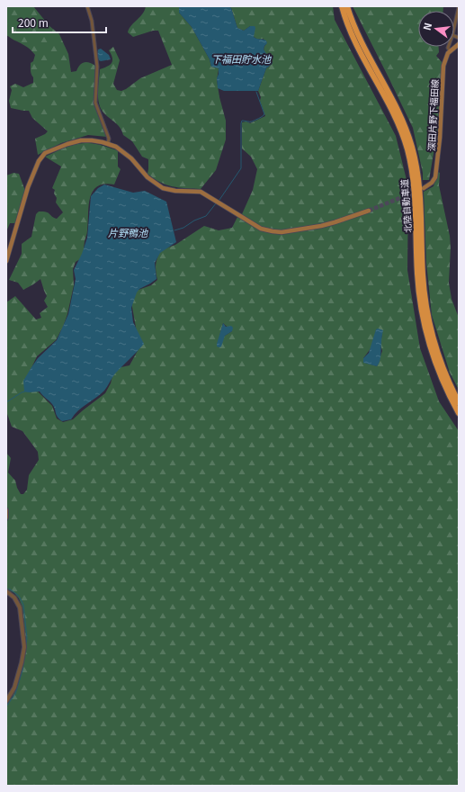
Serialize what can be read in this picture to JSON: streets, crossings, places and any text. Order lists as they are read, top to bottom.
{
  "streets": {
    "highway": ["北陸自動車道"],
    "main road": ["深田片野下福田線"]
  },
  "water": ["下福田貯水池", "片野鴨池"],
  "scale_bar": "200 m",
  "north": "left"
}
